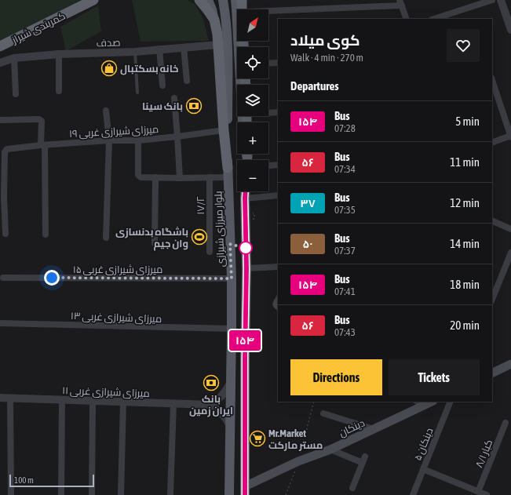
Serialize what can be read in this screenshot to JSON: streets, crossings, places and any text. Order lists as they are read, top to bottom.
{
  "streets": {
    "highway": ["کمربندی شیراز"],
    "main road": ["بلوار میرزای شیرازی", "دینکان"],
    "street": [
      "صدف",
      "۱۹ میرزای شیرازی غربی",
      "۱۷/۲",
      "۱۵ میرزای شیرازی غربی",
      "۱۳ میرزای شیرازی غربی",
      "میرزای شیرازی غربی ۱۱",
      "۵ دینکان",
      "۸/۱ کبار"
    ]
  },
  "crossings": [
    ["بلوار میرزای شیرازی", "۱۵ میرزای شیرازی غربی"],
    ["بلوار میرزای شیرازی", "۱۳ میرزای شیرازی غربی"]
  ],
  "places": {
    "shop": ["خانه بسکتبال"],
    "bank": ["بانک سینا", "بانک ایران زمین"],
    "sports": ["باشگاه بدنسازی وان جیم"],
    "supermarket": ["Mr.Market مستر مارکت"]
  },
  "lines": ["bus line ۱۵۴"],
  "scale_bar": "100 m",
  "north": "top right",
  "page": {
    "on_map": "۱۵۴",
    "map_buttons": ["+", "−"],
    "heading": [
      ["کوی میلاد", "Walk · 4 min · 270 m"],
      "Departures"
    ],
    "list": [
      {
        "mark": "۱۵۴",
        "name": "Bus",
        "note": "07:28",
        "value": "5 min"
      },
      {
        "mark": "۵۶",
        "name": "Bus",
        "note": "07:34",
        "value": "11 min"
      },
      {
        "mark": "۳۷",
        "name": "Bus",
        "note": "07:35",
        "value": "12 min"
      },
      {
        "mark": "۵۰",
        "name": "Bus",
        "note": "07:37",
        "value": "14 min"
      },
      {
        "mark": "۱۵۴",
        "name": "Bus",
        "note": "07:41",
        "value": "18 min"
      },
      {
        "mark": "۵۶",
        "name": "Bus",
        "note": "07:43",
        "value": "20 min"
      }
    ],
    "buttons": ["Directions", "Tickets"],
    "scale": "100 m"
  }
}
